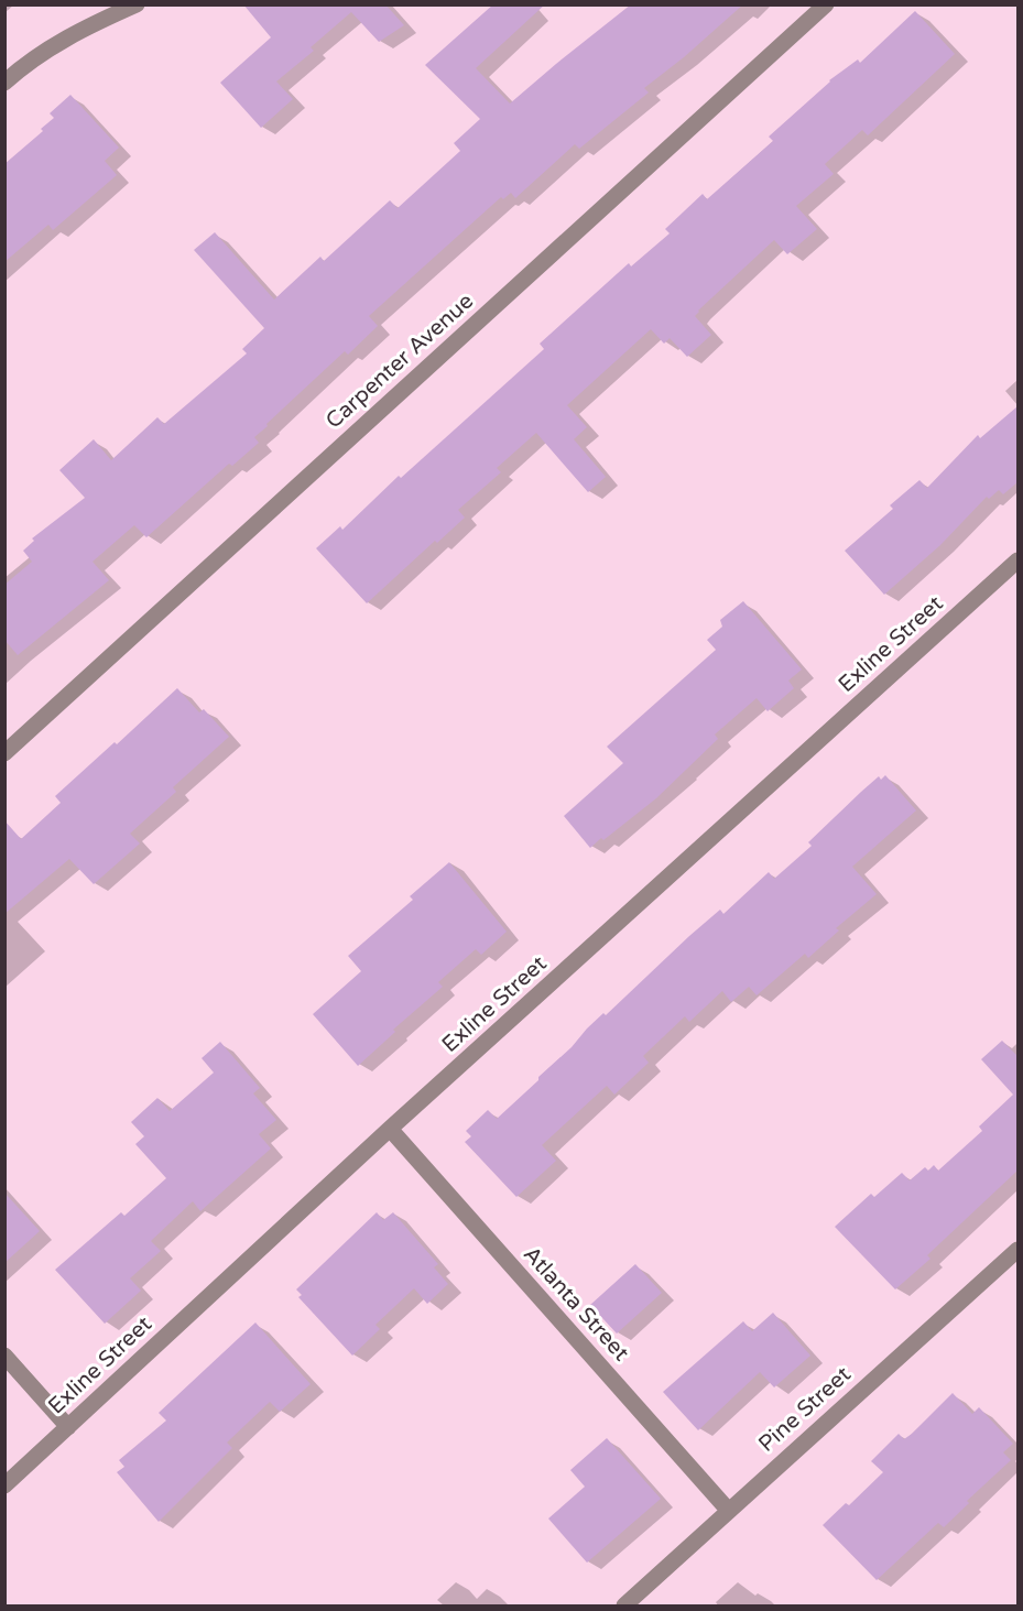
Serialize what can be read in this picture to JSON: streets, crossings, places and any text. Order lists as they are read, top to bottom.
{
  "streets": {
    "street": [
      "Carpenter Avenue",
      "Exline Street",
      "Atlanta Street",
      "Pine Street"
    ]
  },
  "crossings": [
    ["Exline Street", "Atlanta Street"],
    ["Atlanta Street", "Pine Street"]
  ]
}
